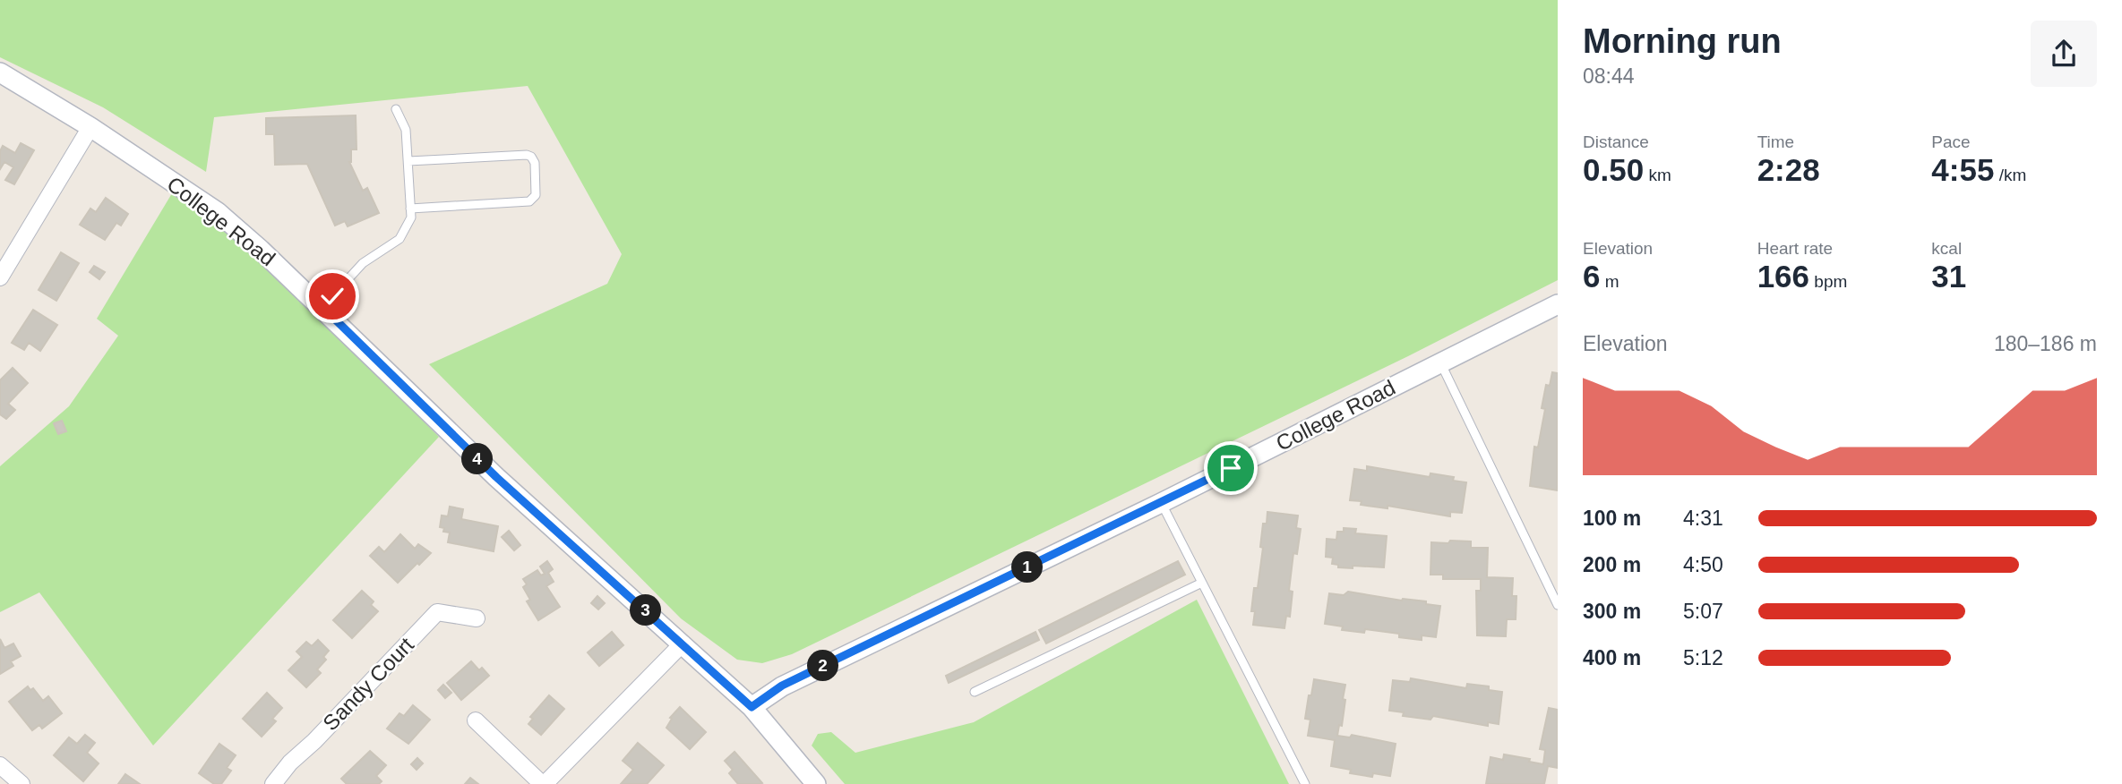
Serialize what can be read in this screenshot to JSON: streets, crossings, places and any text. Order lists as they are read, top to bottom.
{
  "streets": {
    "street": ["College Road", "Sandy Court"]
  },
  "page": {
    "heading": ["Morning run", "08:44"],
    "stats": [
      ["Distance", "0.50 km"],
      ["Time", "2:28"],
      ["Pace", "4:55 /km"],
      ["Elevation", "6 m"],
      ["Heart rate", "166 bpm"],
      ["kcal", "31"]
    ],
    "chart": ["Elevation", "180–186 m"],
    "pins": [
      "4",
      "1",
      "3",
      "2"
    ],
    "list": [
      {
        "name": "100 m",
        "note": "4:31"
      },
      {
        "name": "200 m",
        "note": "4:50"
      },
      {
        "name": "300 m",
        "note": "5:07"
      },
      {
        "name": "400 m",
        "note": "5:12"
      }
    ]
  }
}
